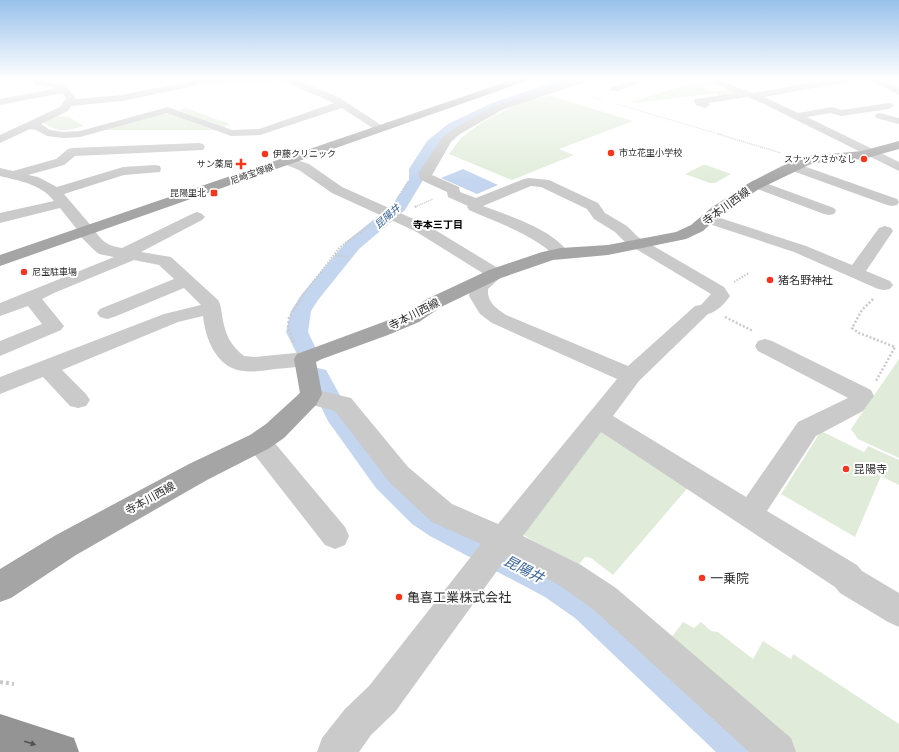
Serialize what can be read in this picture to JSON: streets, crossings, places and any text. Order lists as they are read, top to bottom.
{
  "streets": {
    "main road": ["尼崎宝塚線", "寺本川西線"]
  },
  "districts": ["寺本三丁目"],
  "water": ["昆陽井"],
  "places": {
    "other": [
      "市立花里小学校",
      "伊藤クリニック",
      "スナックさかなし",
      "尼宝駐車場",
      "猪名野神社",
      "昆陽寺",
      "一乗院",
      "亀喜工業株式会社"
    ],
    "health": ["サン薬局"],
    "transit": ["昆陽里北"]
  }
}
